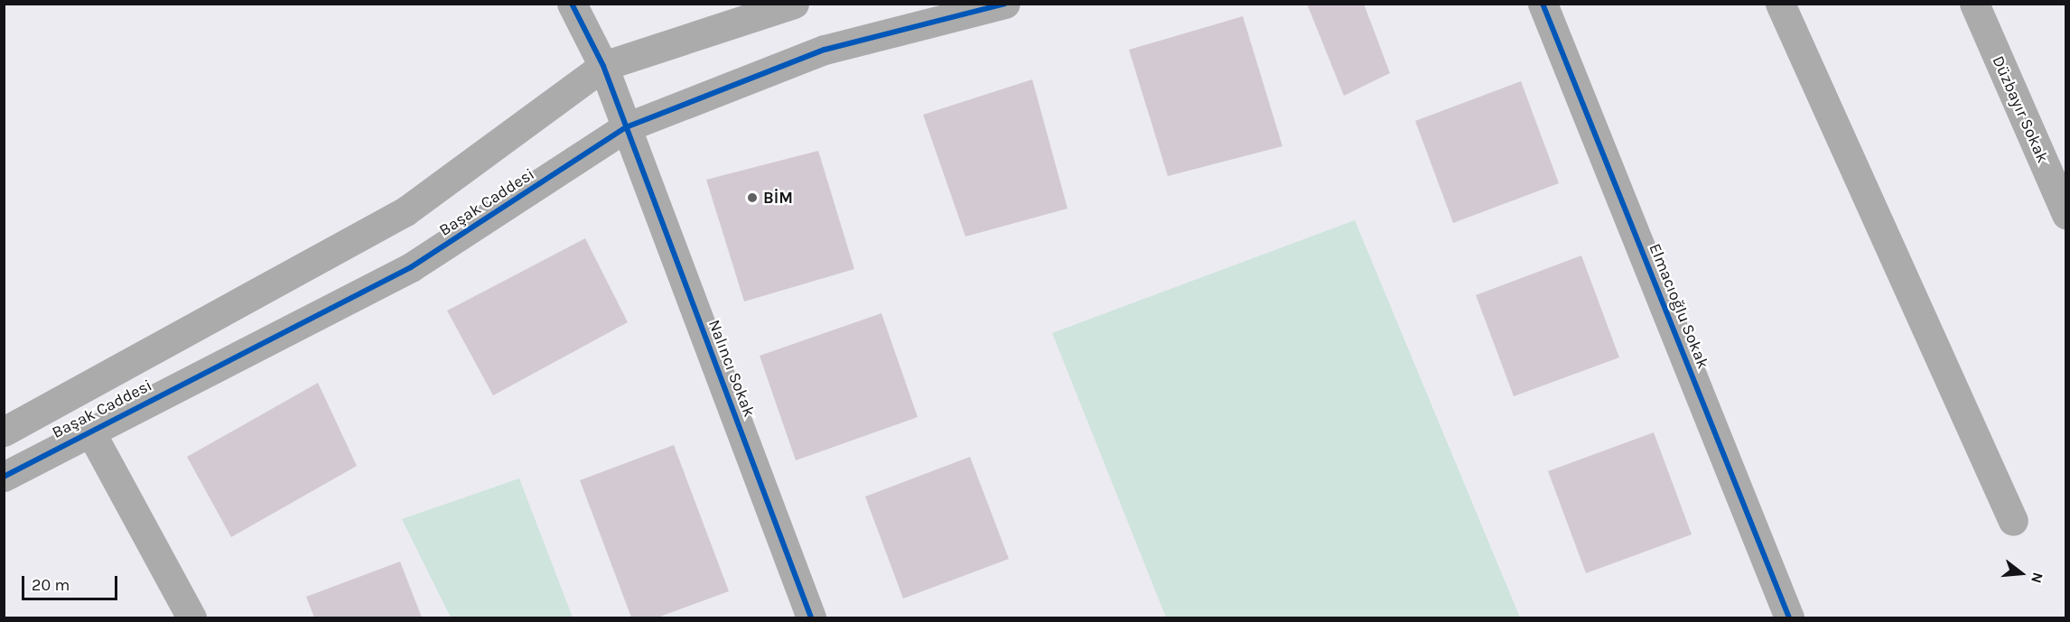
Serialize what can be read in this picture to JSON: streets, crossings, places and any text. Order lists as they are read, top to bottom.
{
  "streets": {
    "street": [
      "Düzbayır Sokak",
      "Başak Caddesi",
      "Elmacıoğlu Sokak",
      "Nalıncı Sokak"
    ]
  },
  "crossings": [
    ["Başak Caddesi", "Nalıncı Sokak"]
  ],
  "places": ["BİM"],
  "scale_bar": "20 m",
  "north": "right"
}
